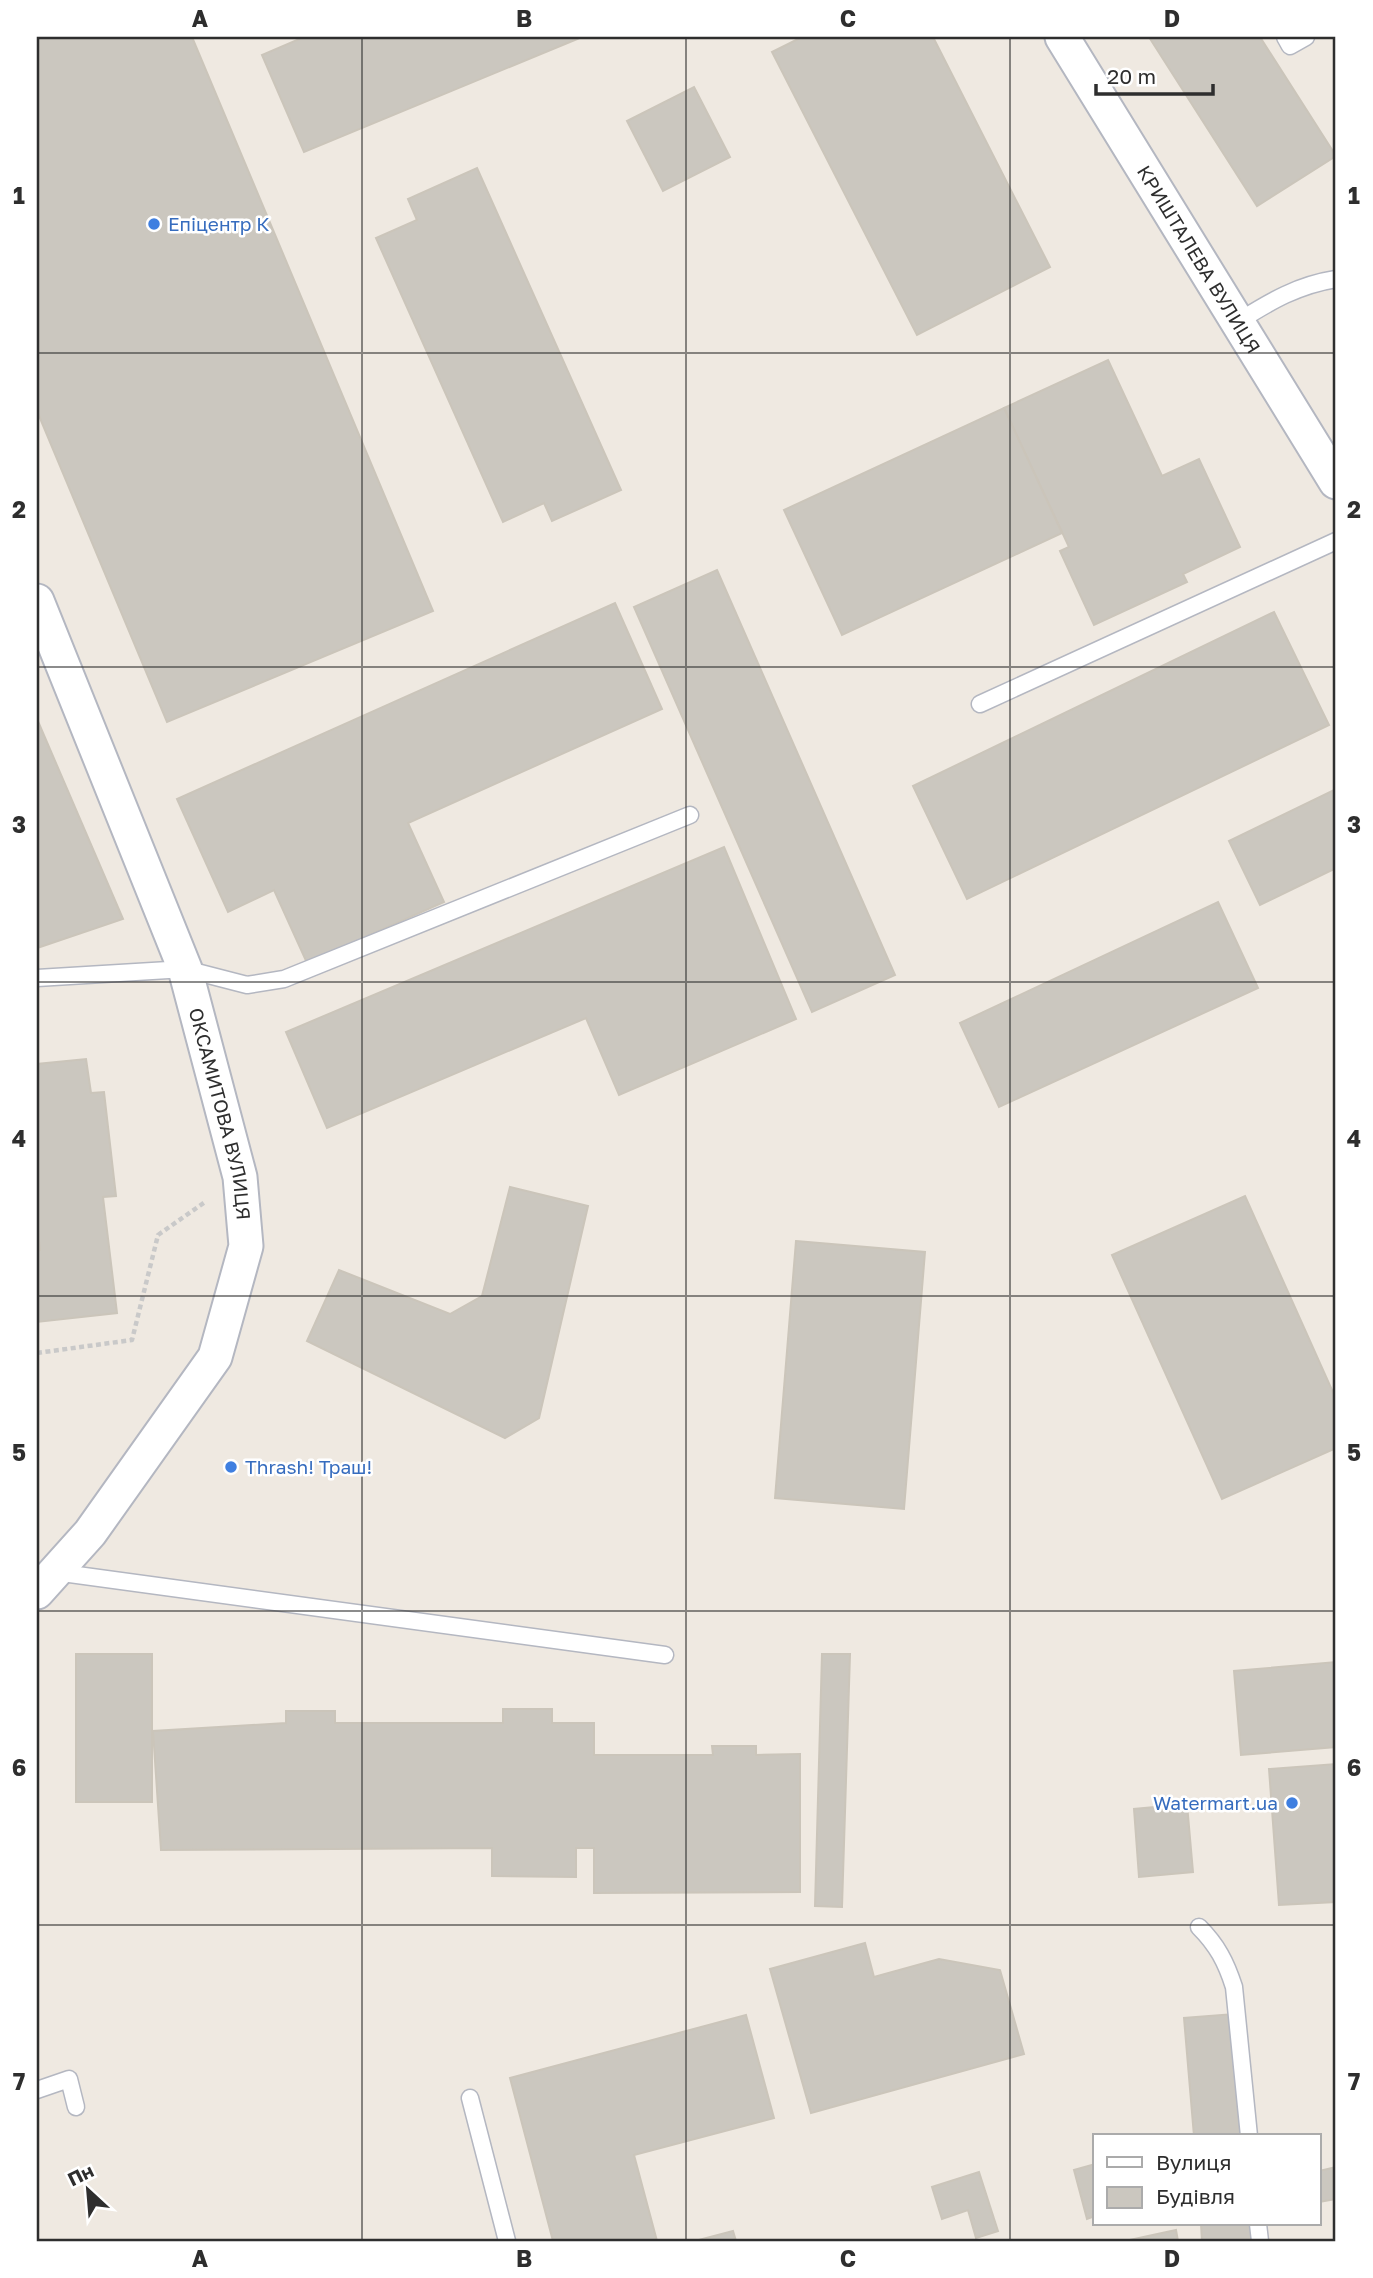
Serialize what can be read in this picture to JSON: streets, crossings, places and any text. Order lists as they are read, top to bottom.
{
  "streets": {
    "street": ["КРИШТАЛЕВА ВУЛИЦЯ", "ОКСАМИТОВА ВУЛИЦЯ"]
  },
  "places": ["Епіцентр К", "Thrash! Траш!", "Watermart.ua"],
  "legend": ["Вулиця", "Будівля"],
  "scale_bar": "20 m",
  "north": "top left",
  "grid": {
    "columns": [
      "A",
      "B",
      "C",
      "D"
    ],
    "rows": [
      "1",
      "2",
      "3",
      "4",
      "5",
      "6",
      "7"
    ]
  }
}
